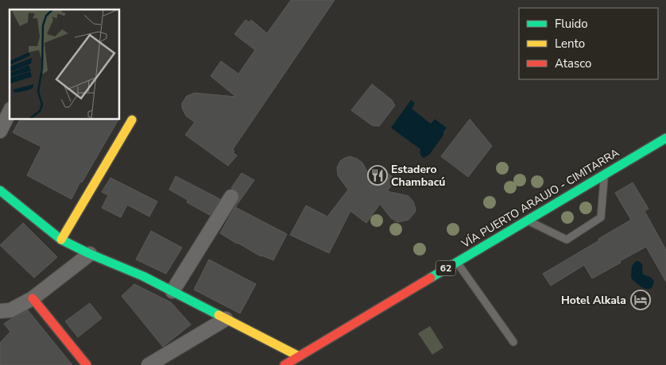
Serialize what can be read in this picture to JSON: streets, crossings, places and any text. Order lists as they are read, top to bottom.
{
  "streets": {
    "street": ["VÍA PUERTO ARAUJO - CIMITARRA", "62"]
  },
  "places": {
    "restaurant": ["Estadero Chambacú"],
    "hotel": ["Hotel Alkala"]
  },
  "legend": ["Fluido", "Lento", "Atasco"]
}
